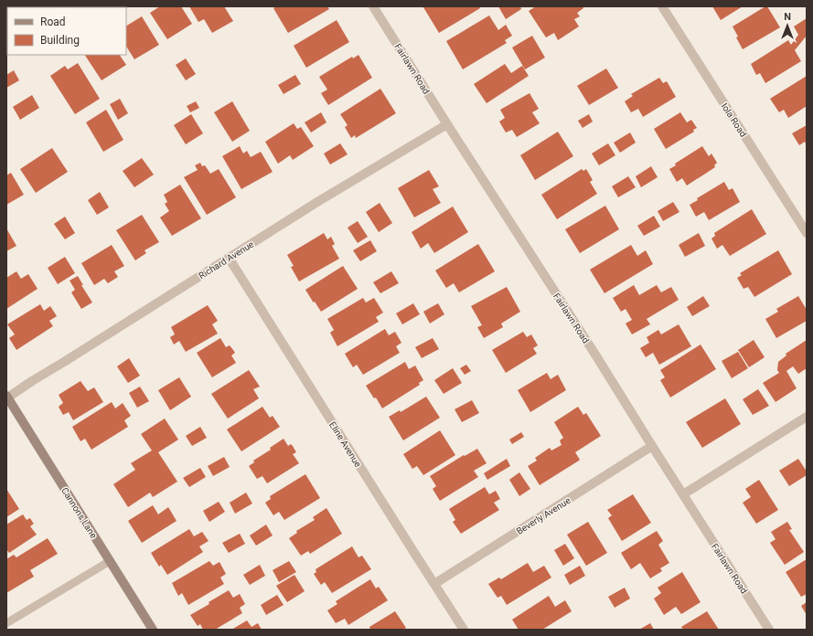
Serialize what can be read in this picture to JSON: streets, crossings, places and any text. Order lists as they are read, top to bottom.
{
  "streets": {
    "main road": ["Cannons Lane"],
    "street": [
      "Fairlawn Road",
      "Iola Road",
      "Richard Avenue",
      "Eline Avenue",
      "Beverly Avenue"
    ]
  },
  "crossings": [
    ["Fairlawn Road", "Richard Avenue"],
    ["Fairlawn Road", "Beverly Avenue"],
    ["Richard Avenue", "Eline Avenue"],
    ["Richard Avenue", "Cannons Lane"],
    ["Eline Avenue", "Beverly Avenue"]
  ],
  "legend": ["Road", "Building"],
  "north": "top"
}
